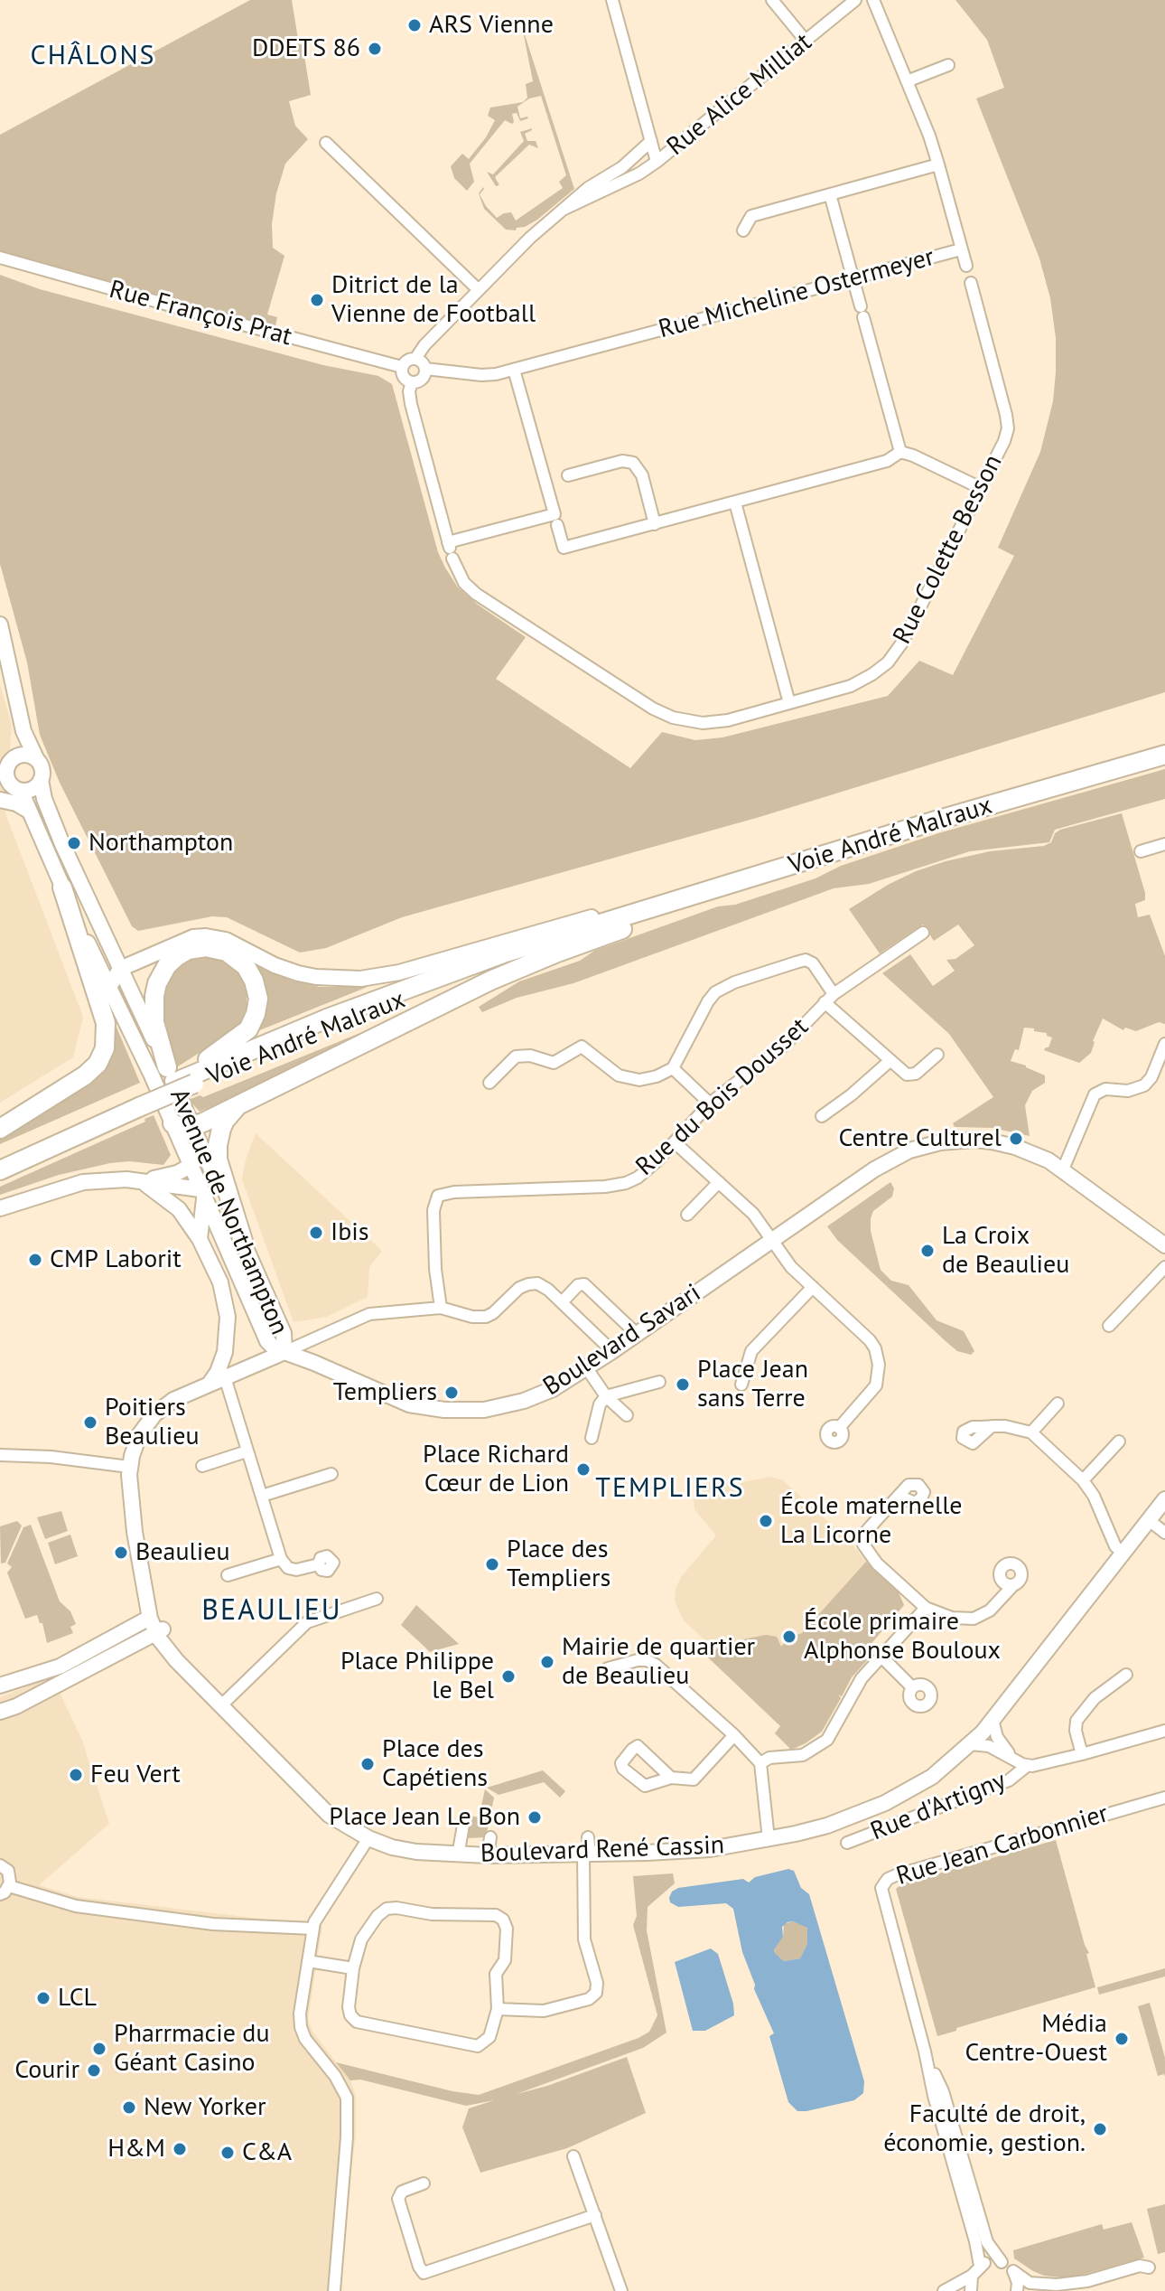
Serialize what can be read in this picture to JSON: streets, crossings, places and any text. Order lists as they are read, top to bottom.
{
  "streets": {
    "main road": ["Voie André Malraux"],
    "street": [
      "Rue Alice Milliat",
      "Rue Micheline Ostermeyer",
      "Rue François Prat",
      "Rue Colette Besson",
      "Rue du Bois Dousset",
      "Avenue de Northampton",
      "Boulevard Savari",
      "Rue d'Artigny",
      "Rue Jean Carbonnier",
      "Boulevard René Cassin"
    ]
  },
  "crossings": [
    ["Rue Micheline Ostermeyer", "Rue François Prat"],
    ["Rue Micheline Ostermeyer", "Rue Colette Besson"],
    ["Rue François Prat", "Rue Colette Besson"],
    ["Voie André Malraux", "Avenue de Northampton"],
    ["Avenue de Northampton", "Boulevard Savari"],
    ["Rue d'Artigny", "Boulevard René Cassin"]
  ],
  "districts": ["CHÂLONS", "TEMPLIERS", "BEAULIEU"],
  "places": [
    "ARS Vienne",
    "DDETS 86",
    "Ditrict de la Vienne de Football",
    "Northampton",
    "Centre Culturel",
    "Ibis",
    "La Croix de Beaulieu",
    "CMP Laborit",
    "Place Jean sans Terre",
    "Templiers",
    "Poitiers Beaulieu",
    "Place Richard Cœur de Lion",
    "École maternelle La Licorne",
    "Beaulieu",
    "Place des Templiers",
    "École primaire Alphonse Bouloux",
    "Mairie de quartier de Beaulieu",
    "Place Philippe le Bel",
    "Place des Capétiens",
    "Feu Vert",
    "Place Jean Le Bon",
    "LCL",
    "Média Centre-Ouest",
    "Pharrmacie du Géant Casino",
    "Courir",
    "New Yorker",
    "Faculté de droit, économie, gestion.",
    "H&M",
    "C&A"
  ]
}
